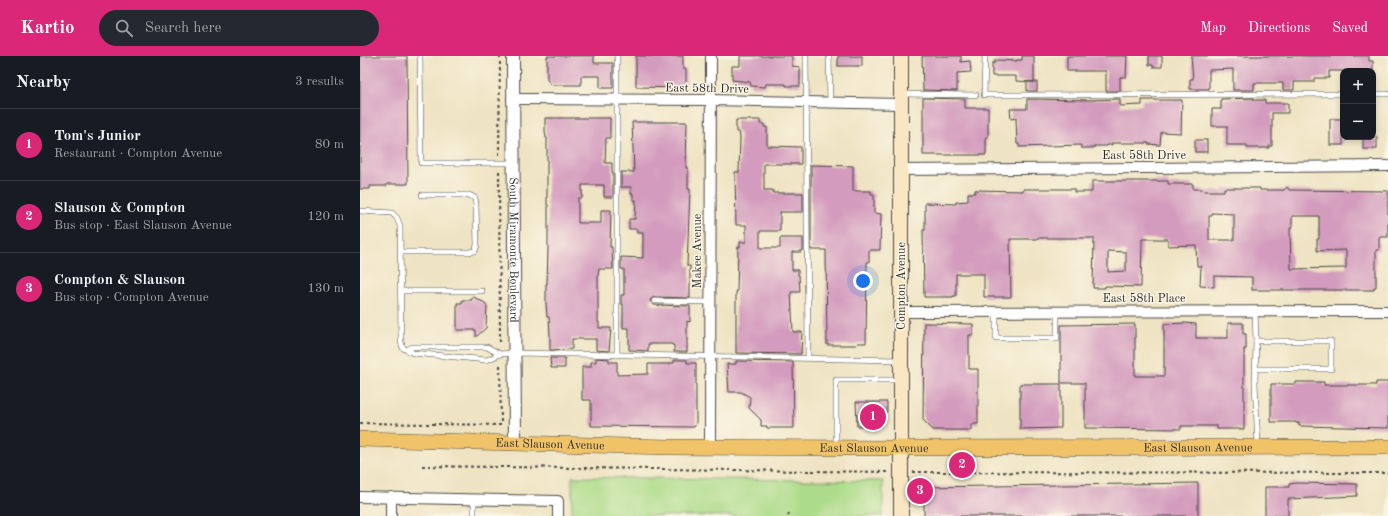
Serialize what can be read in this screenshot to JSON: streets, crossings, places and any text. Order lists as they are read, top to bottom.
{
  "streets": {
    "main road": ["Compton Avenue", "East Slauson Avenue"],
    "street": [
      "East 58th Drive",
      "South Miramonte Boulevard",
      "Makee Avenue",
      "East 58th Place"
    ]
  },
  "crossings": [
    ["East 58th Drive", "South Miramonte Boulevard"],
    ["East 58th Drive", "Makee Avenue"],
    ["East 58th Drive", "Compton Avenue"],
    ["South Miramonte Boulevard", "East Slauson Avenue"],
    ["Makee Avenue", "East Slauson Avenue"],
    ["Compton Avenue", "East 58th Place"],
    ["Compton Avenue", "East Slauson Avenue"]
  ],
  "page": {
    "header": "Kartio",
    "search": "Search here",
    "nav": ["Map", "Directions", "Saved"],
    "heading": ["Nearby", "3 results"],
    "map_buttons": ["+", "−"],
    "list": [
      {
        "mark": "1",
        "name": "Tom's Junior",
        "note": "Restaurant · Compton Avenue",
        "value": "80 m"
      },
      {
        "mark": "2",
        "name": "Slauson & Compton",
        "note": "Bus stop · East Slauson Avenue",
        "value": "120 m"
      },
      {
        "mark": "3",
        "name": "Compton & Slauson",
        "note": "Bus stop · Compton Avenue",
        "value": "130 m"
      }
    ],
    "pins": ["1", "2", "3"]
  }
}
